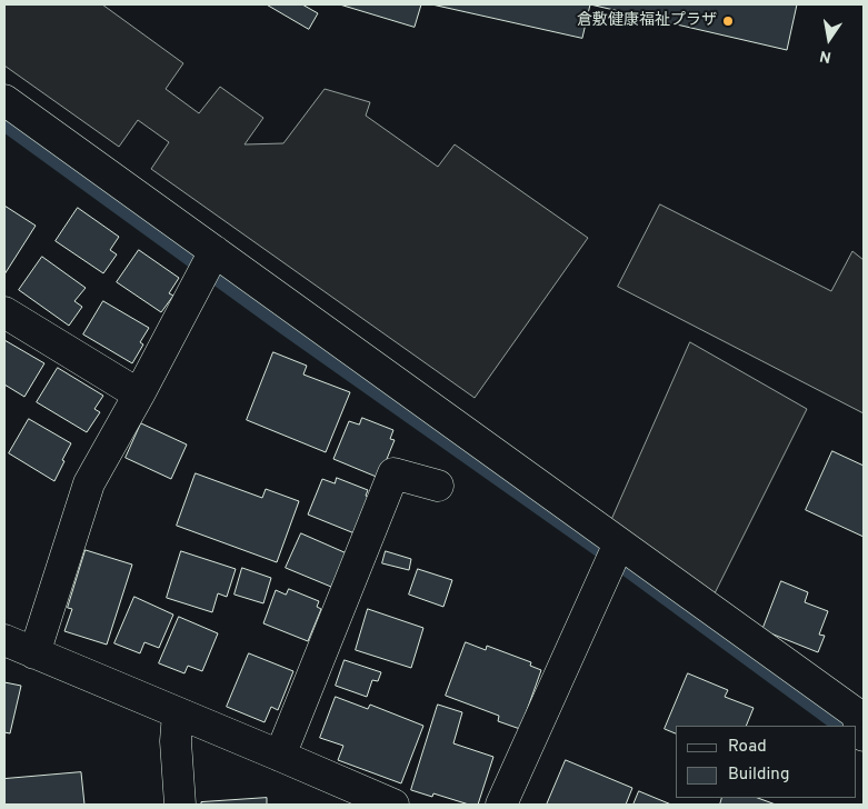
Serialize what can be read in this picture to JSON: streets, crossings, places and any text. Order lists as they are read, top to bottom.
{
  "places": ["倉敷健康福祉プラザ"],
  "legend": ["Road", "Building"],
  "north": "bottom"
}
